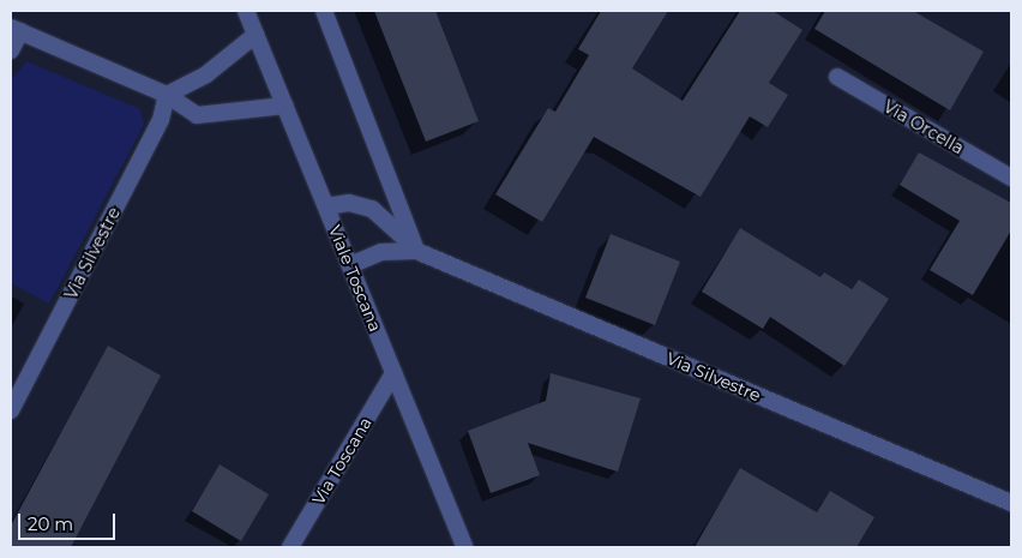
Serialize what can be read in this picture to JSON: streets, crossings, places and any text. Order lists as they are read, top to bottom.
{
  "streets": {
    "street": [
      "Via Orcella",
      "Via Silvestre",
      "Viale Toscana",
      "Via Toscana"
    ]
  },
  "crossings": [
    ["Via Silvestre", "Viale Toscana"],
    ["Viale Toscana", "Via Toscana"]
  ],
  "scale_bar": "20 m"
}
